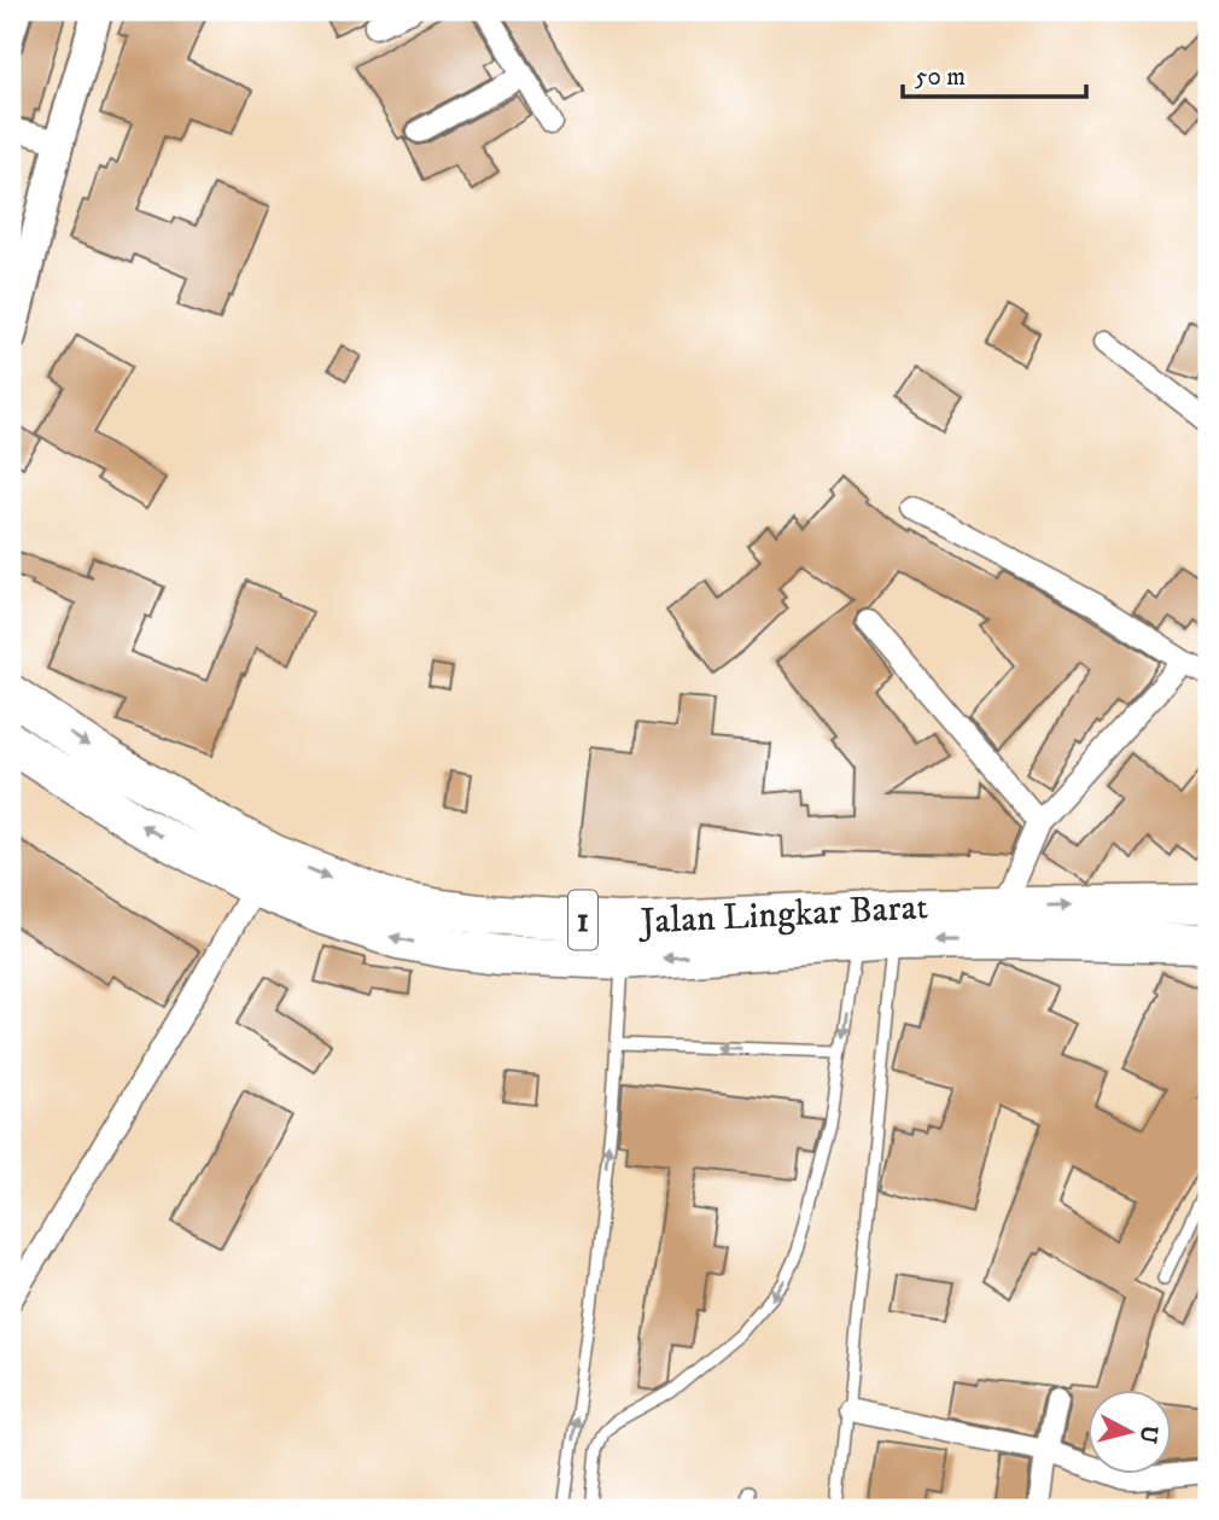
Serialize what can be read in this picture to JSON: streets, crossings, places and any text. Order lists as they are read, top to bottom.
{
  "streets": {
    "highway": ["Jalan Lingkar Barat", "1"]
  },
  "scale_bar": "50 m",
  "north": "right"
}
